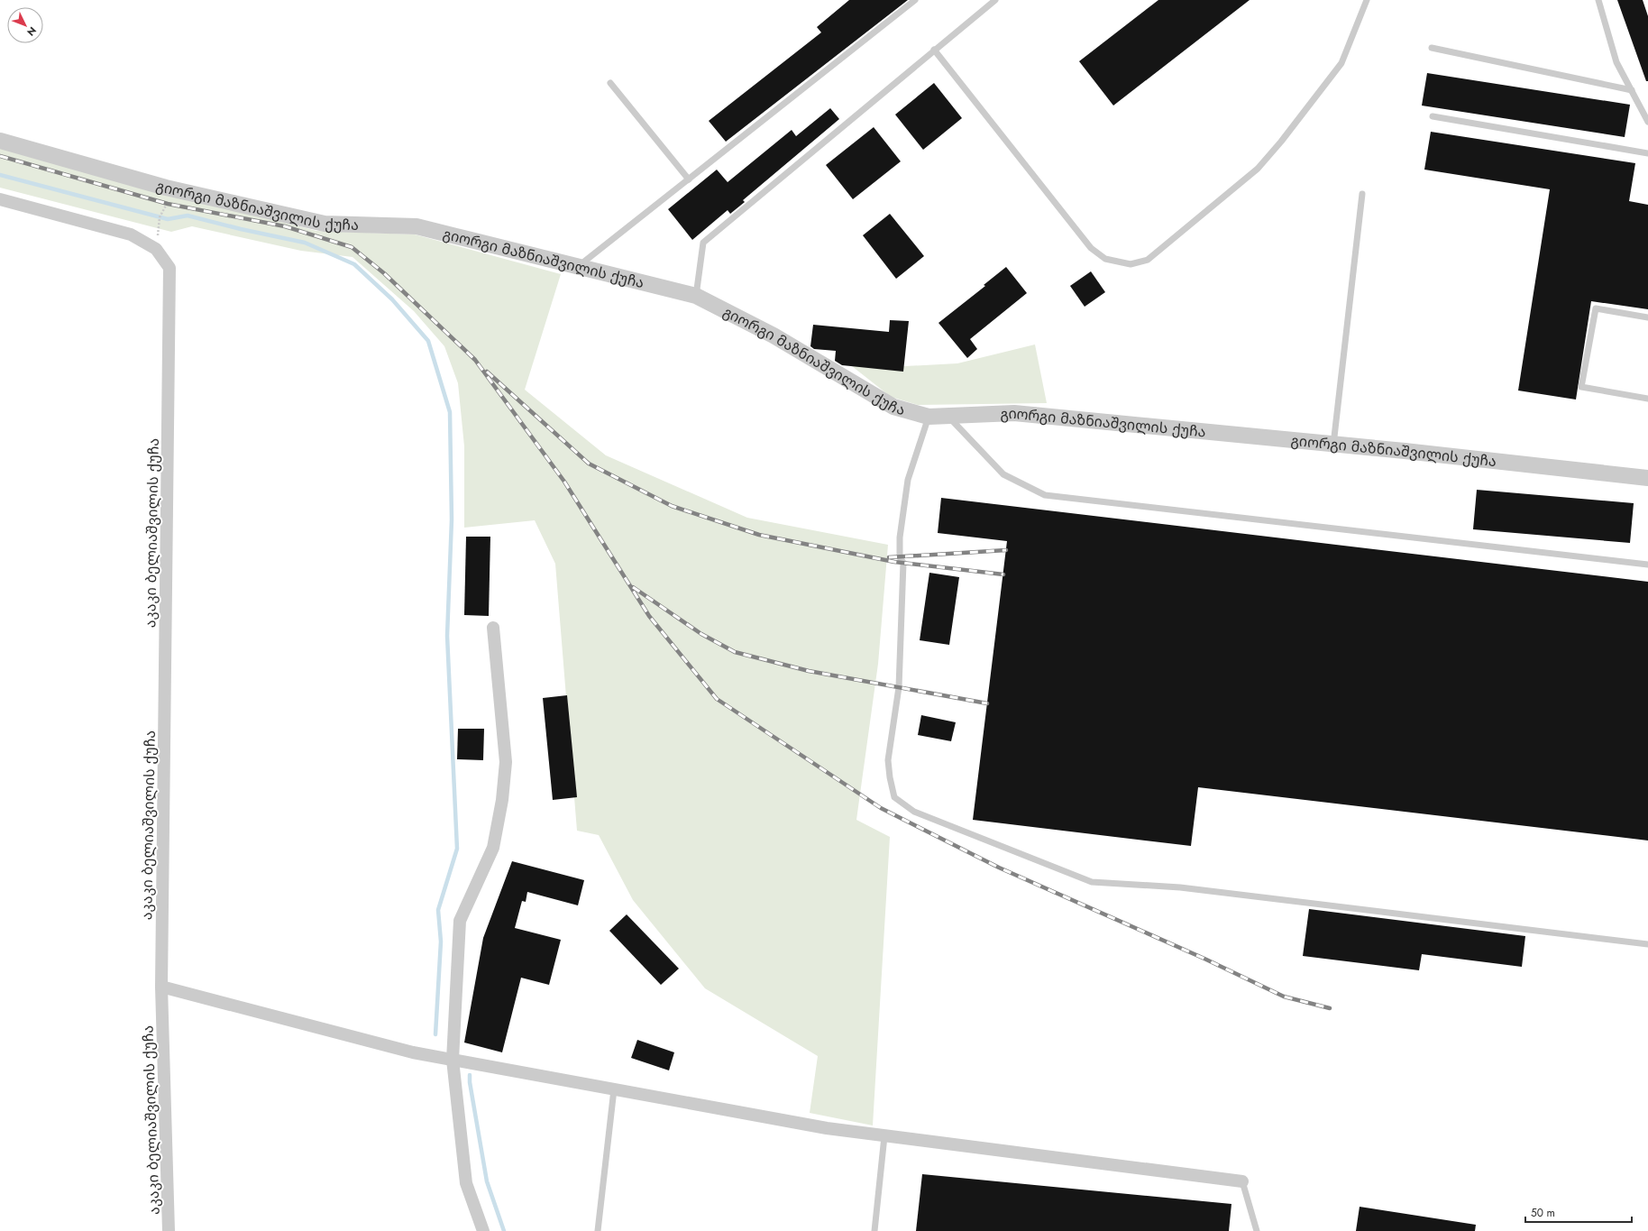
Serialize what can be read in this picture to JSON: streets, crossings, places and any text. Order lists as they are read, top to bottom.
{
  "streets": {
    "street": ["გიორგი მაზნიაშვილის ქუჩა", "აკაკი ბელიაშვილის ქუჩა"]
  },
  "scale_bar": "50 m",
  "north": "bottom right"
}
